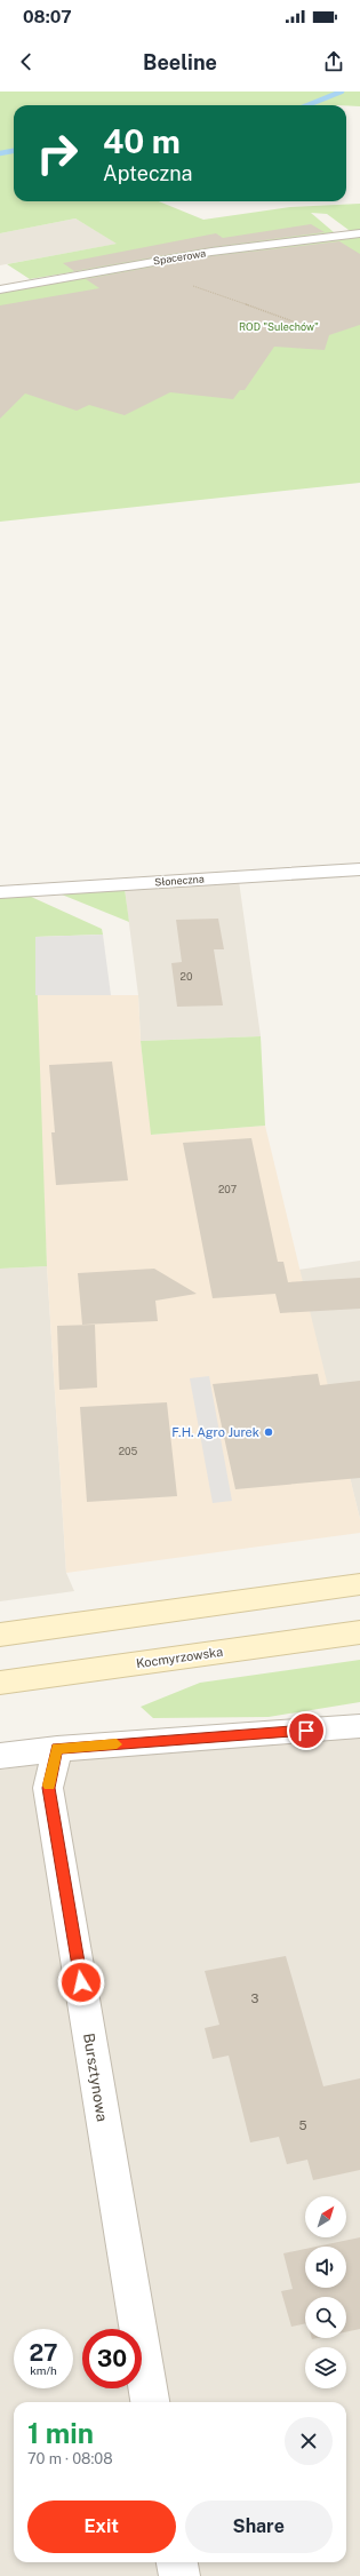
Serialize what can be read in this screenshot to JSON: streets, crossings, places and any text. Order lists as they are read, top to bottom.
{
  "streets": {
    "main road": ["Kocmyrzowska"],
    "street": ["Spacerowa", "Słoneczna", "Bursztynowa"]
  },
  "parks": ["ROD \"Sulechów\""],
  "places": ["F.H. Agro Jurek"],
  "house_numbers": [
    "20",
    "207",
    "205",
    "3",
    "5"
  ],
  "north": "top right",
  "page": {
    "status": "08:07",
    "header": "Beeline",
    "turn": ["40 m", "Apteczna"],
    "speed": "27 km/h",
    "limit": "30",
    "heading": ["1 min", "70 m · 08:08"],
    "buttons": ["Exit", "Share"]
  }
}
